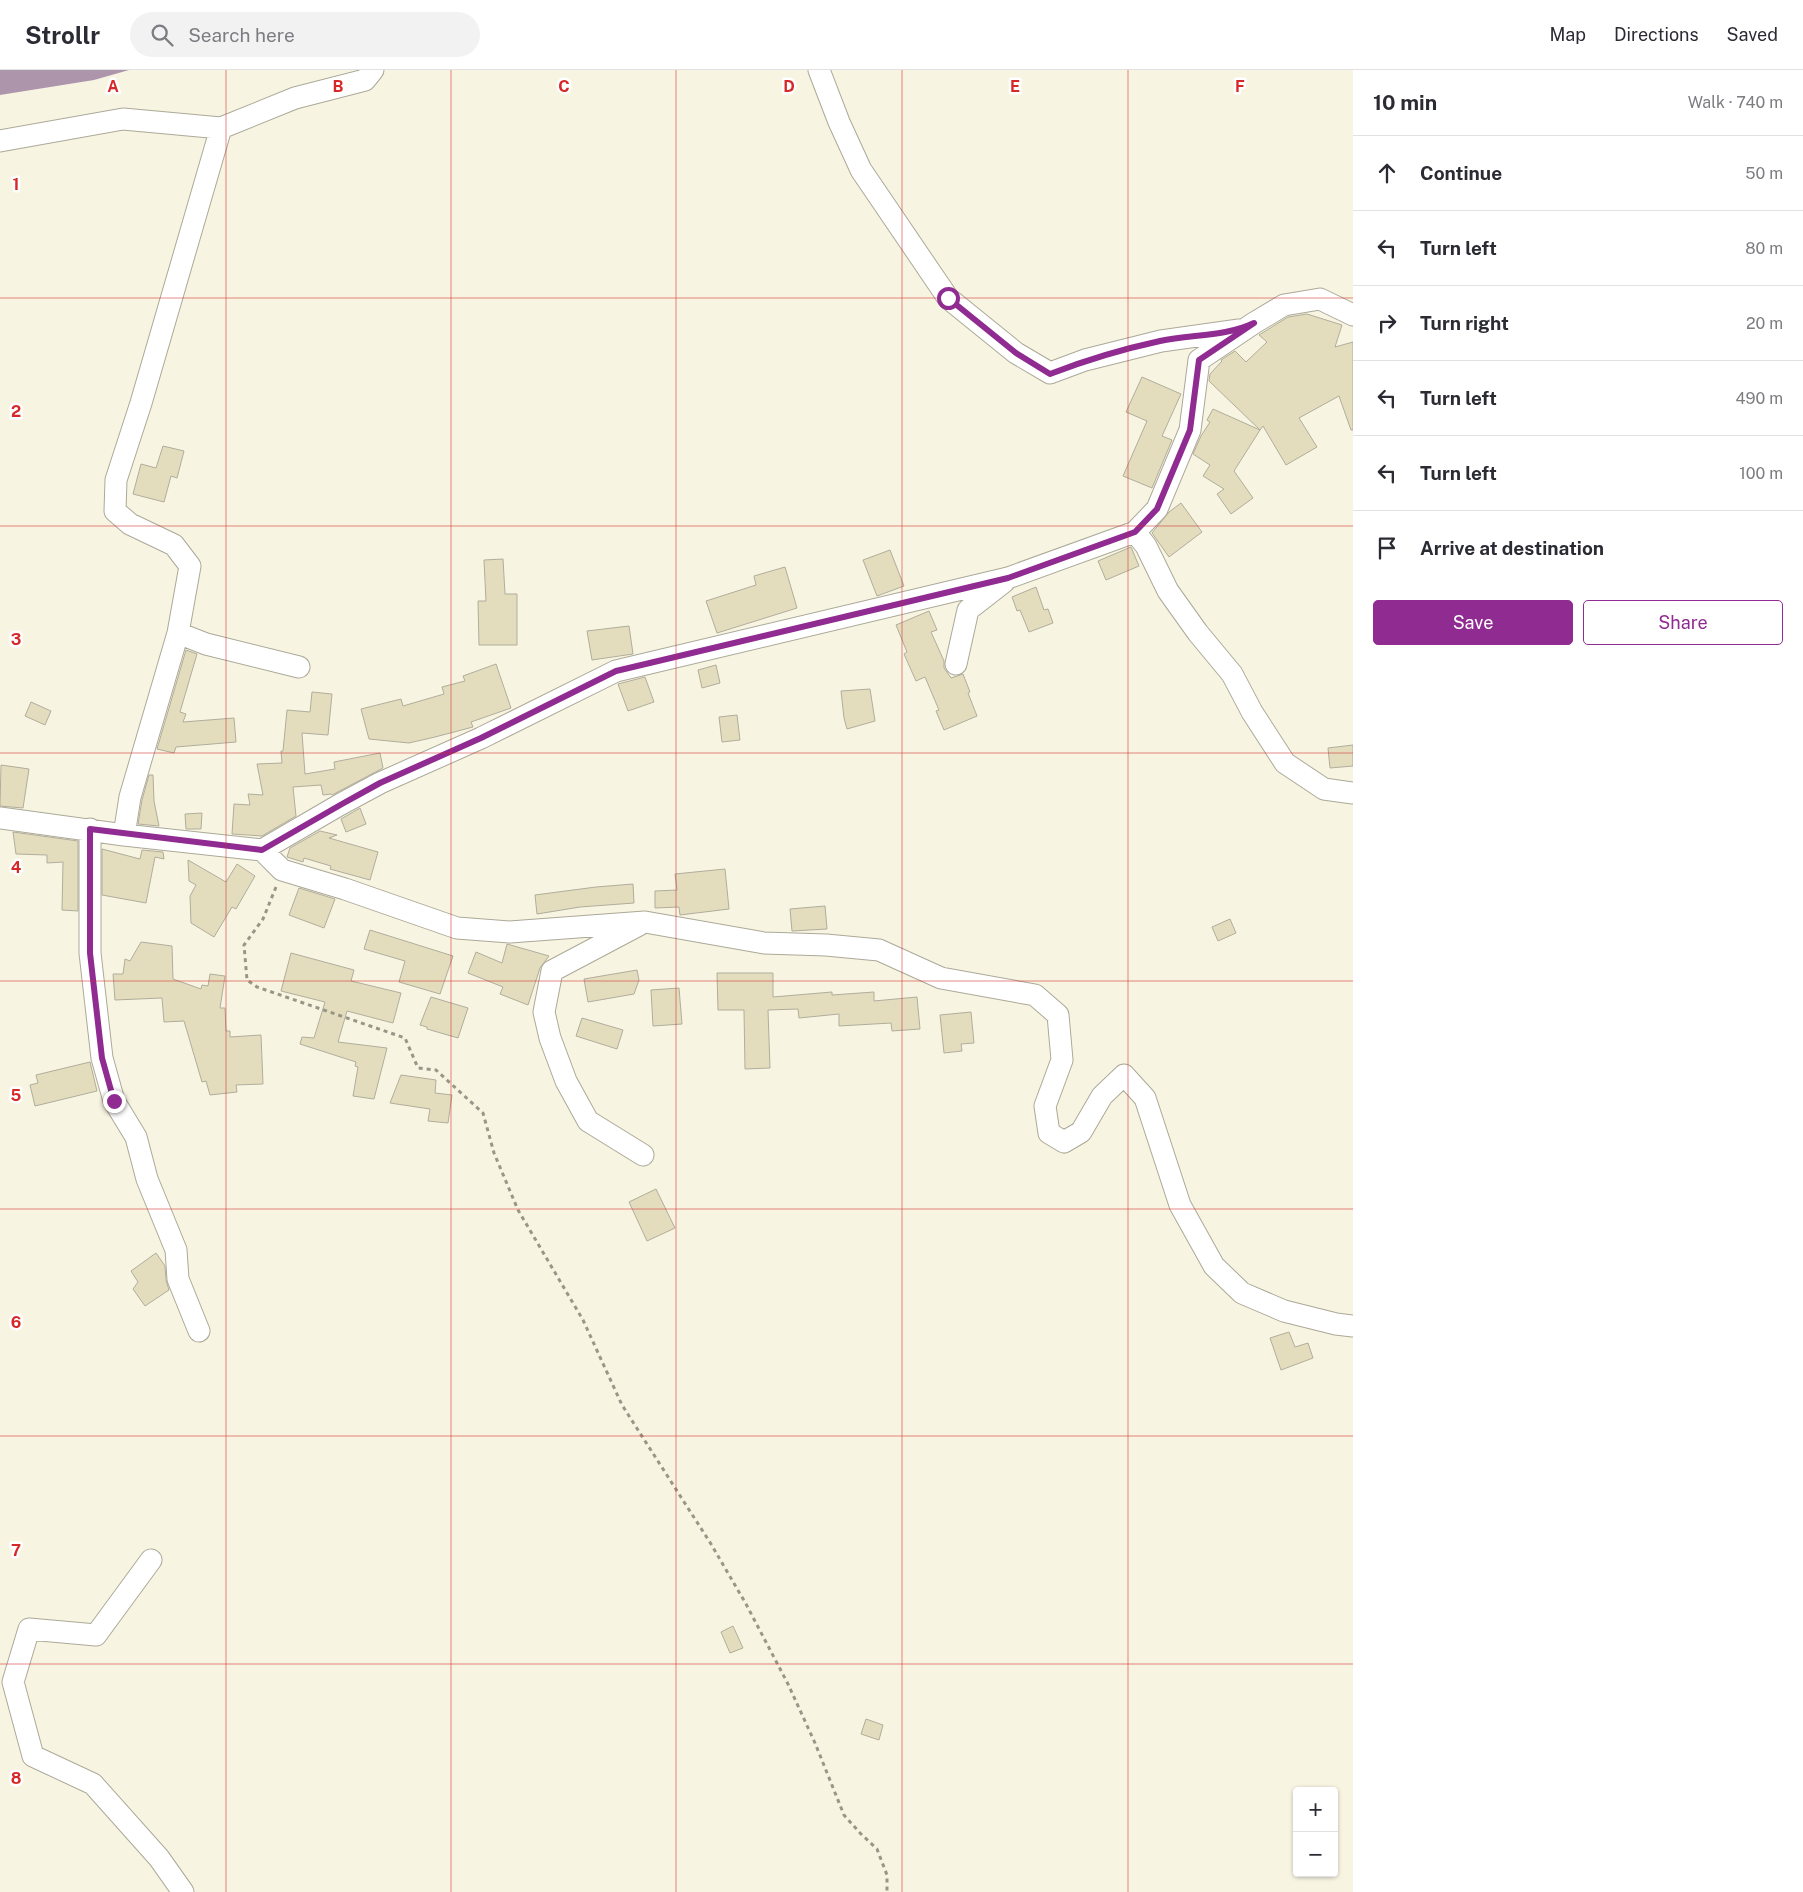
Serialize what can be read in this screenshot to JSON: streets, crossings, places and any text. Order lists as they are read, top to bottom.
{
  "page": {
    "header": "Strollr",
    "search": "Search here",
    "nav": ["Map", "Directions", "Saved"],
    "heading": ["10 min", "Walk · 740 m"],
    "list": [
      ["Continue", "50 m"],
      ["Turn left", "80 m"],
      ["Turn right", "20 m"],
      ["Turn left", "490 m"],
      ["Turn left", "100 m"],
      "Arrive at destination"
    ],
    "buttons": ["Save", "Share"],
    "map_buttons": ["+", "−"]
  },
  "grid": {
    "columns": [
      "A",
      "B",
      "C",
      "D",
      "E",
      "F"
    ],
    "rows": [
      "1",
      "2",
      "3",
      "4",
      "5",
      "6",
      "7",
      "8"
    ]
  }
}
